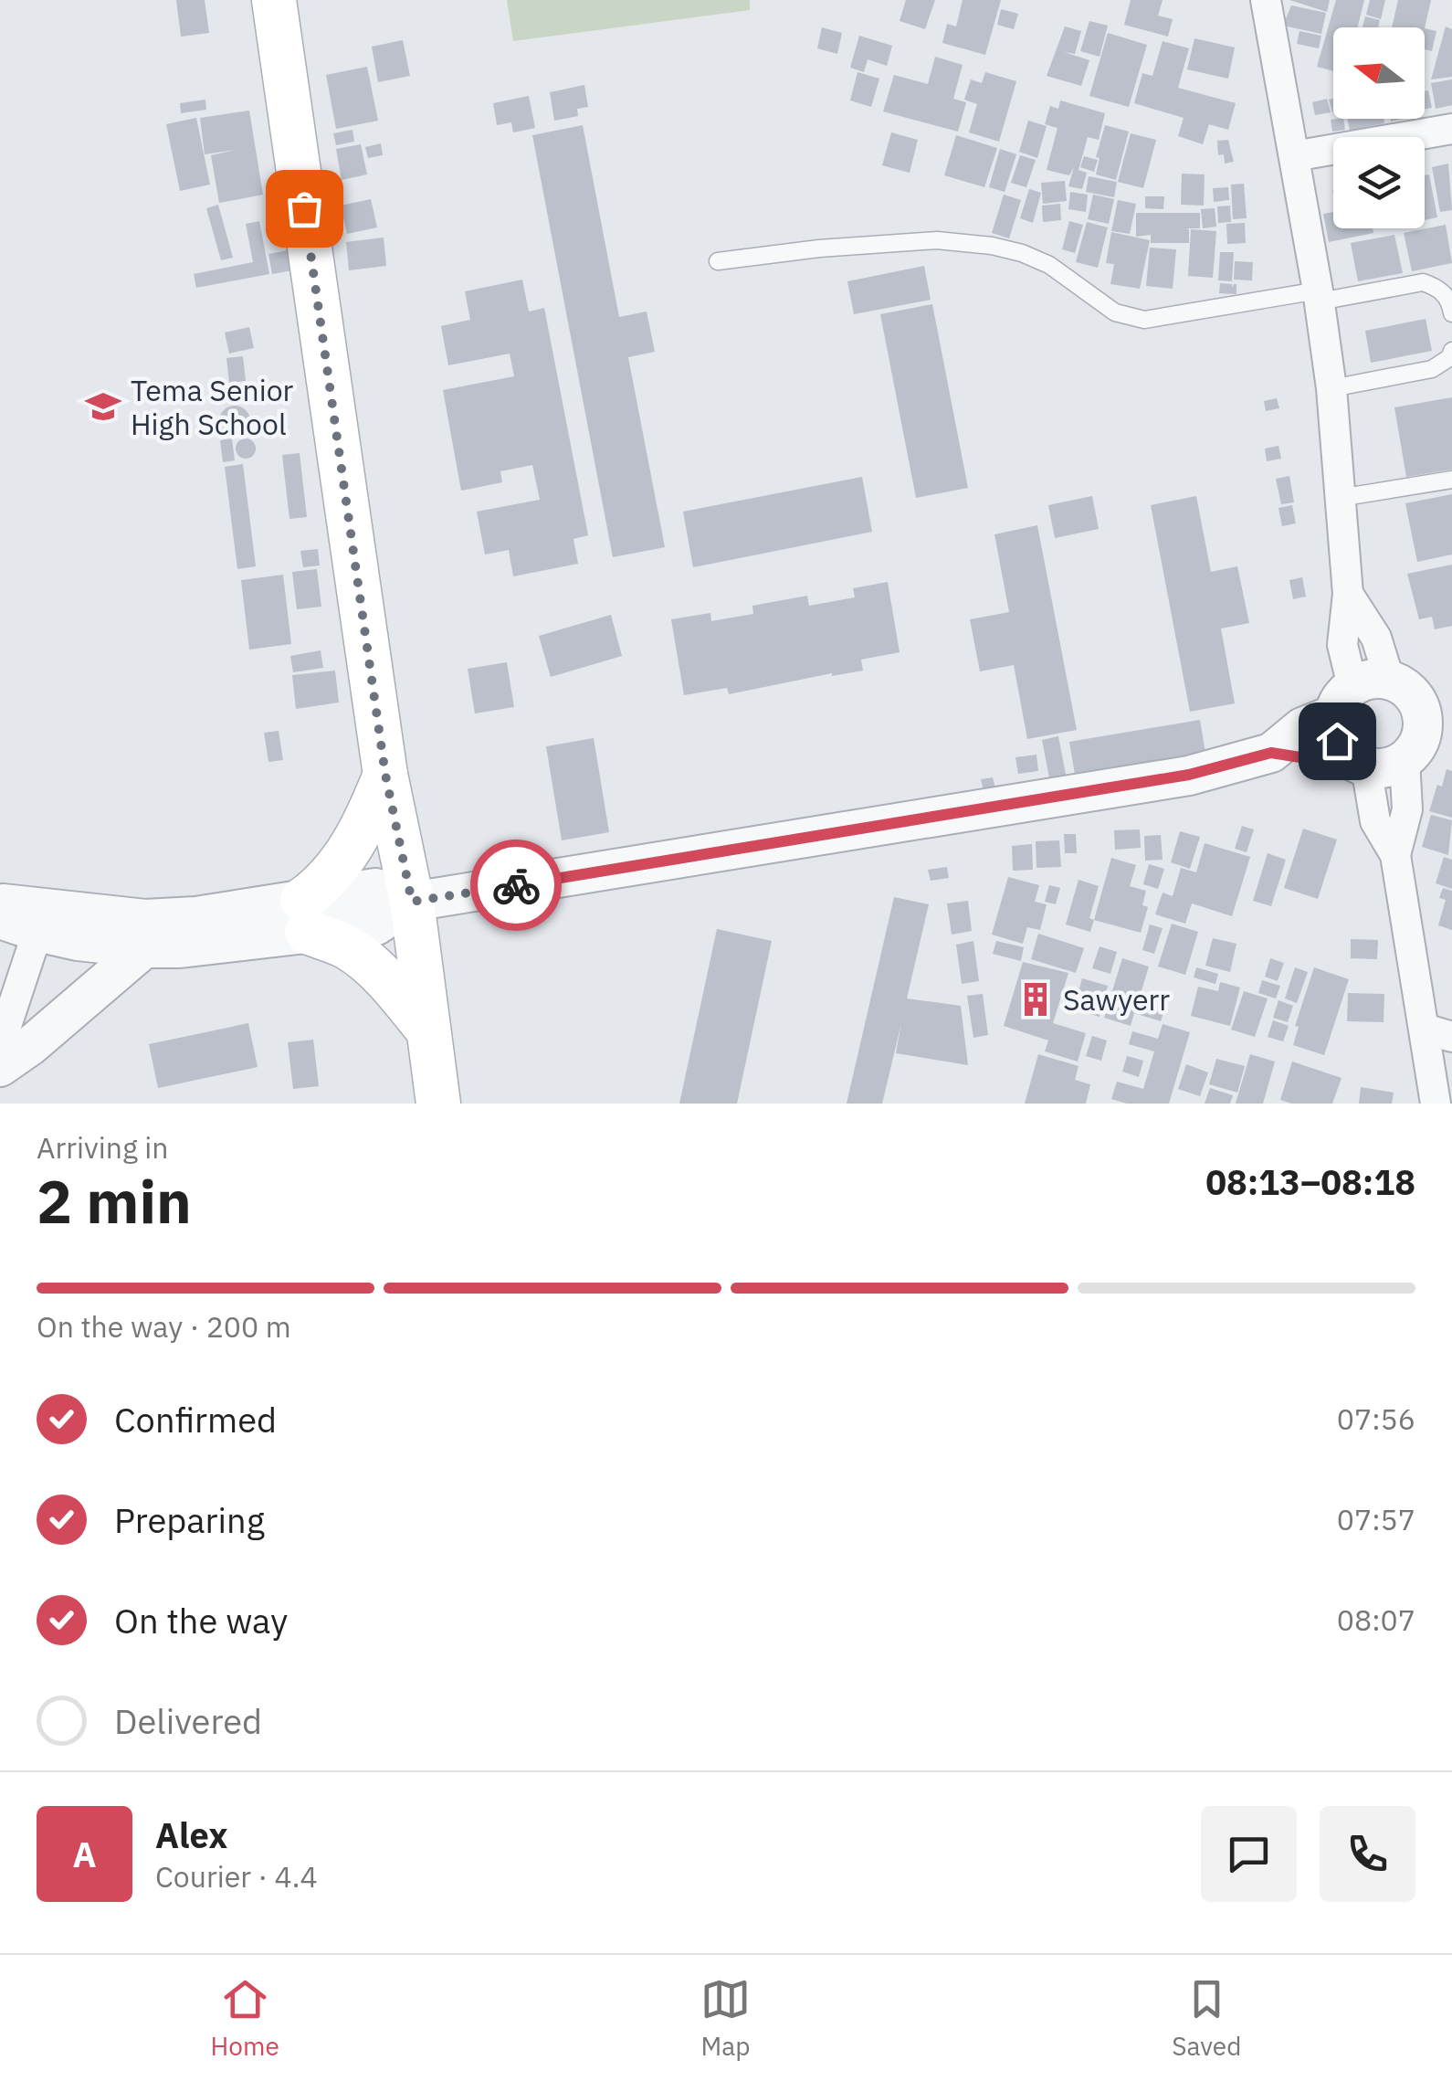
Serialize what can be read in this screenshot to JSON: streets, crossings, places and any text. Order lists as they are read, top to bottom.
{
  "places": {
    "school or university": ["Tema Senior High School"],
    "building": ["Sawyerr"]
  },
  "north": "left",
  "page": {
    "heading": ["2 min", "Arriving in", "08:13–08:18"],
    "panel": ["Alex", "Courier · 4.4"],
    "bar": "On the way · 200 m",
    "list": [
      ["Confirmed", "07:56"],
      ["Preparing", "07:57"],
      ["On the way", "08:07"],
      "Delivered"
    ],
    "round": "A",
    "tabs": ["Home", "Map", "Saved"]
  }
}
